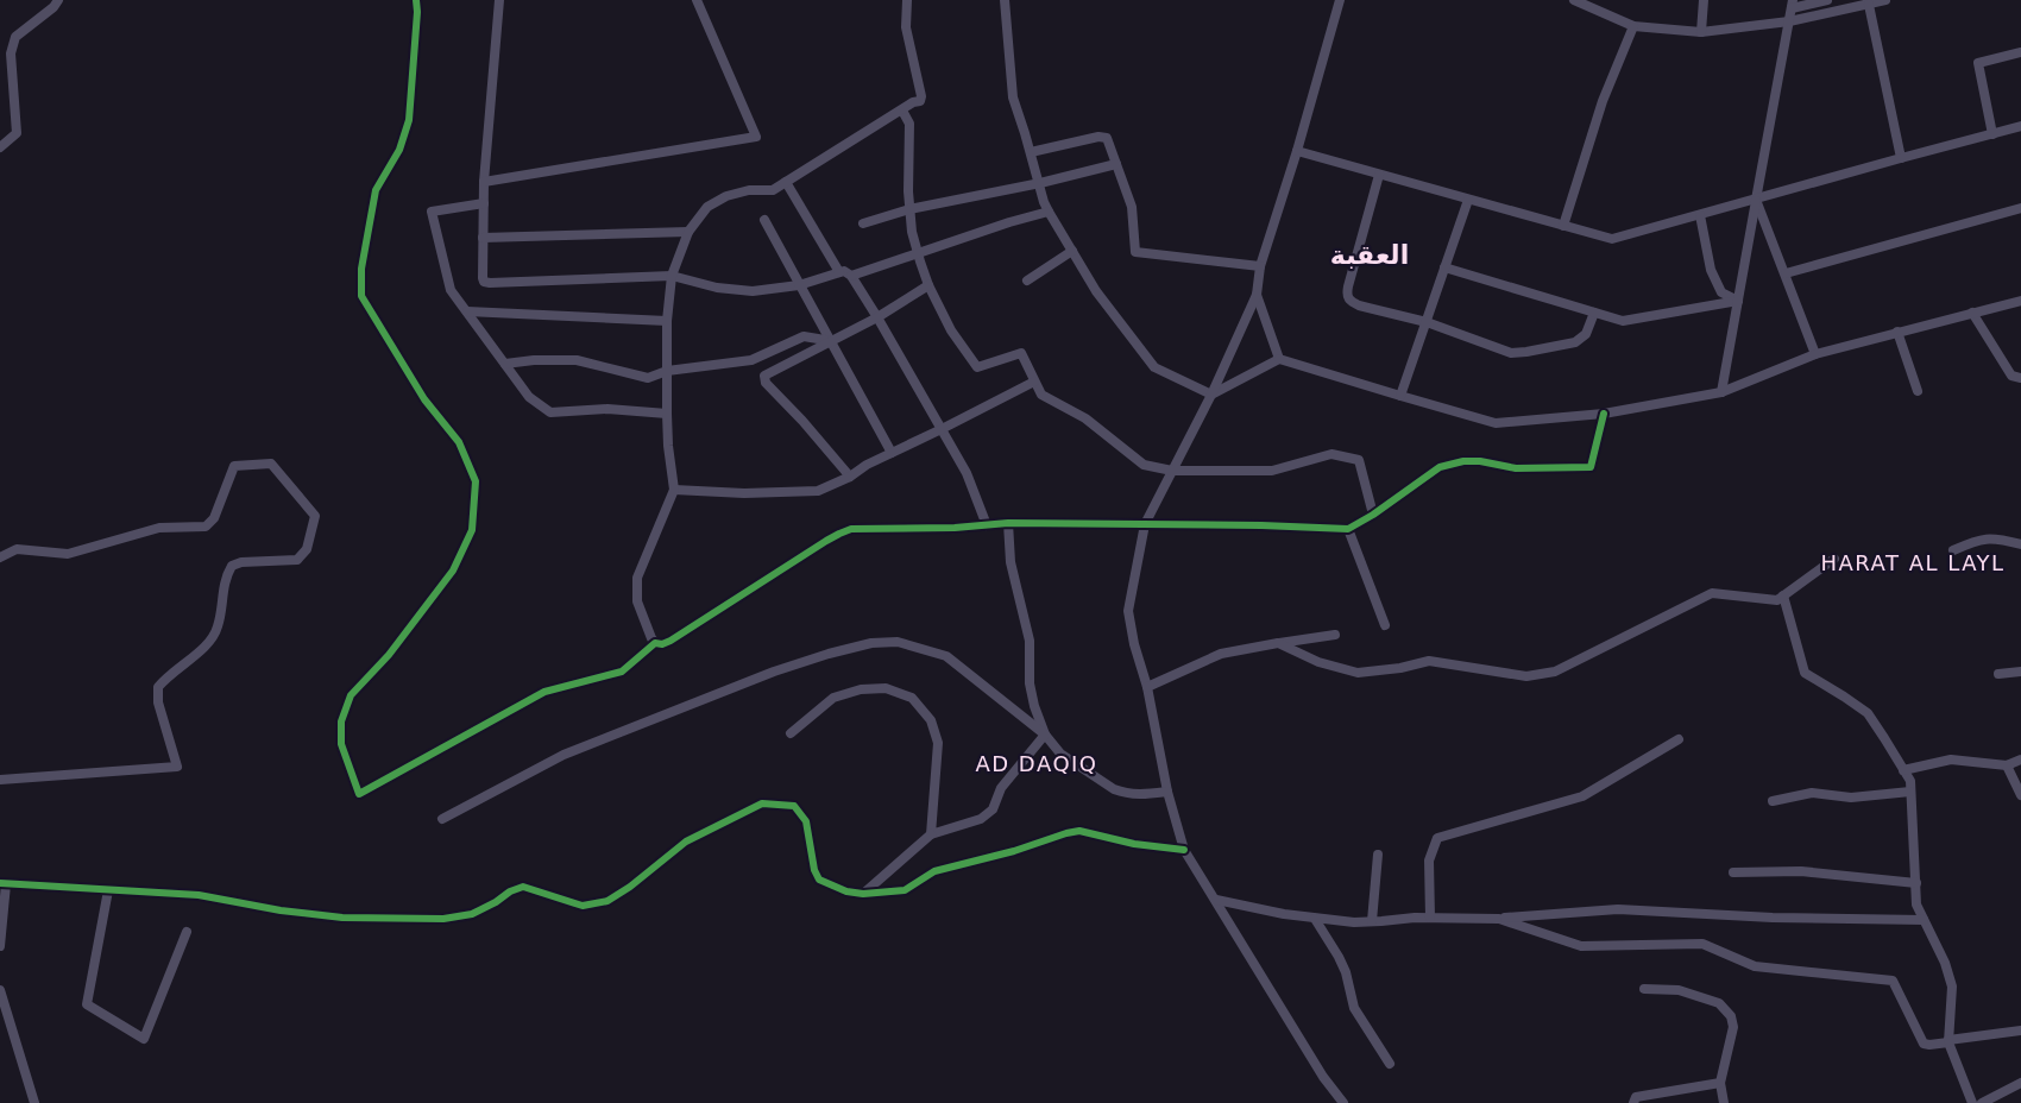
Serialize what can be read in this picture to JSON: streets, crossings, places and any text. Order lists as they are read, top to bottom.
{
  "districts": ["العقبة", "HARAT AL LAYL", "AD DAQIQ"]
}
